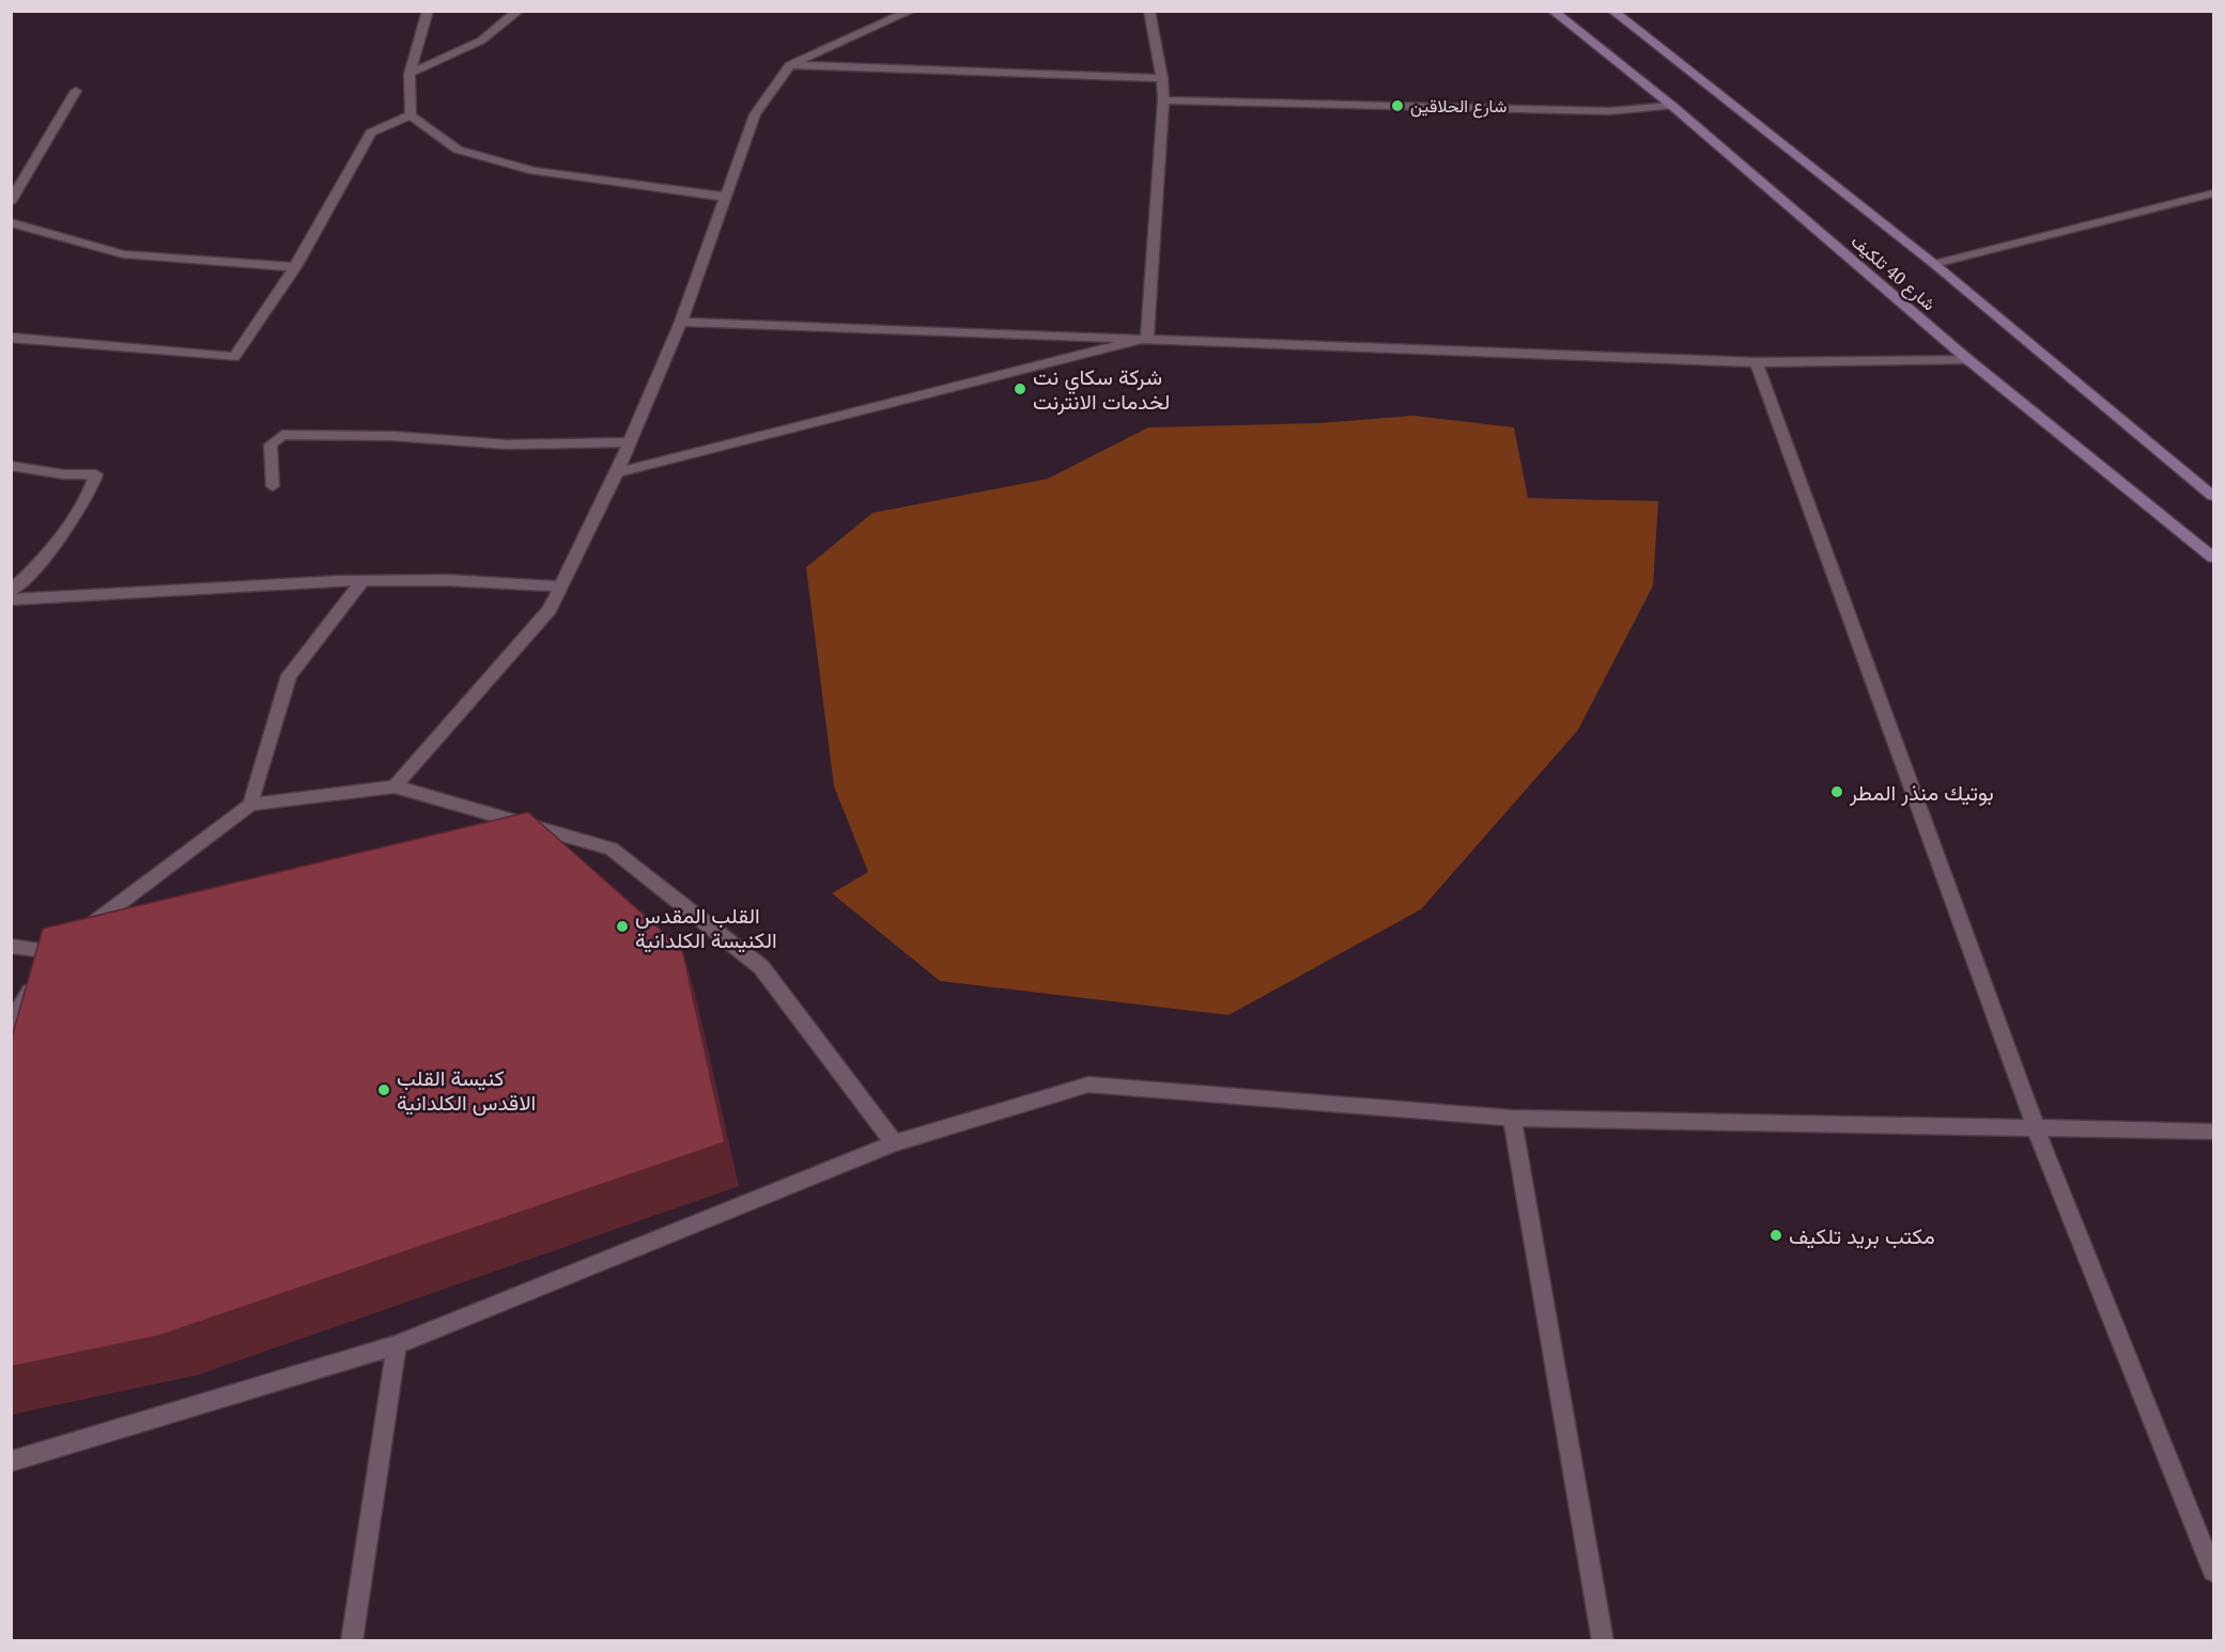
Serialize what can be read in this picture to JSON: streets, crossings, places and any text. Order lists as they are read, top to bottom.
{
  "streets": {
    "main road": ["شارع 40 تلكيف"]
  },
  "places": [
    "شارع الحلاقين",
    "شركة سكاي نت لخدمات الانترنت",
    "بوتيك منذر المطر",
    "القلب المقدس الكنيسة الكلدانية",
    "كنيسة القلب الاقدس الكلدانية",
    "مكتب بريد تلكيف"
  ]
}
